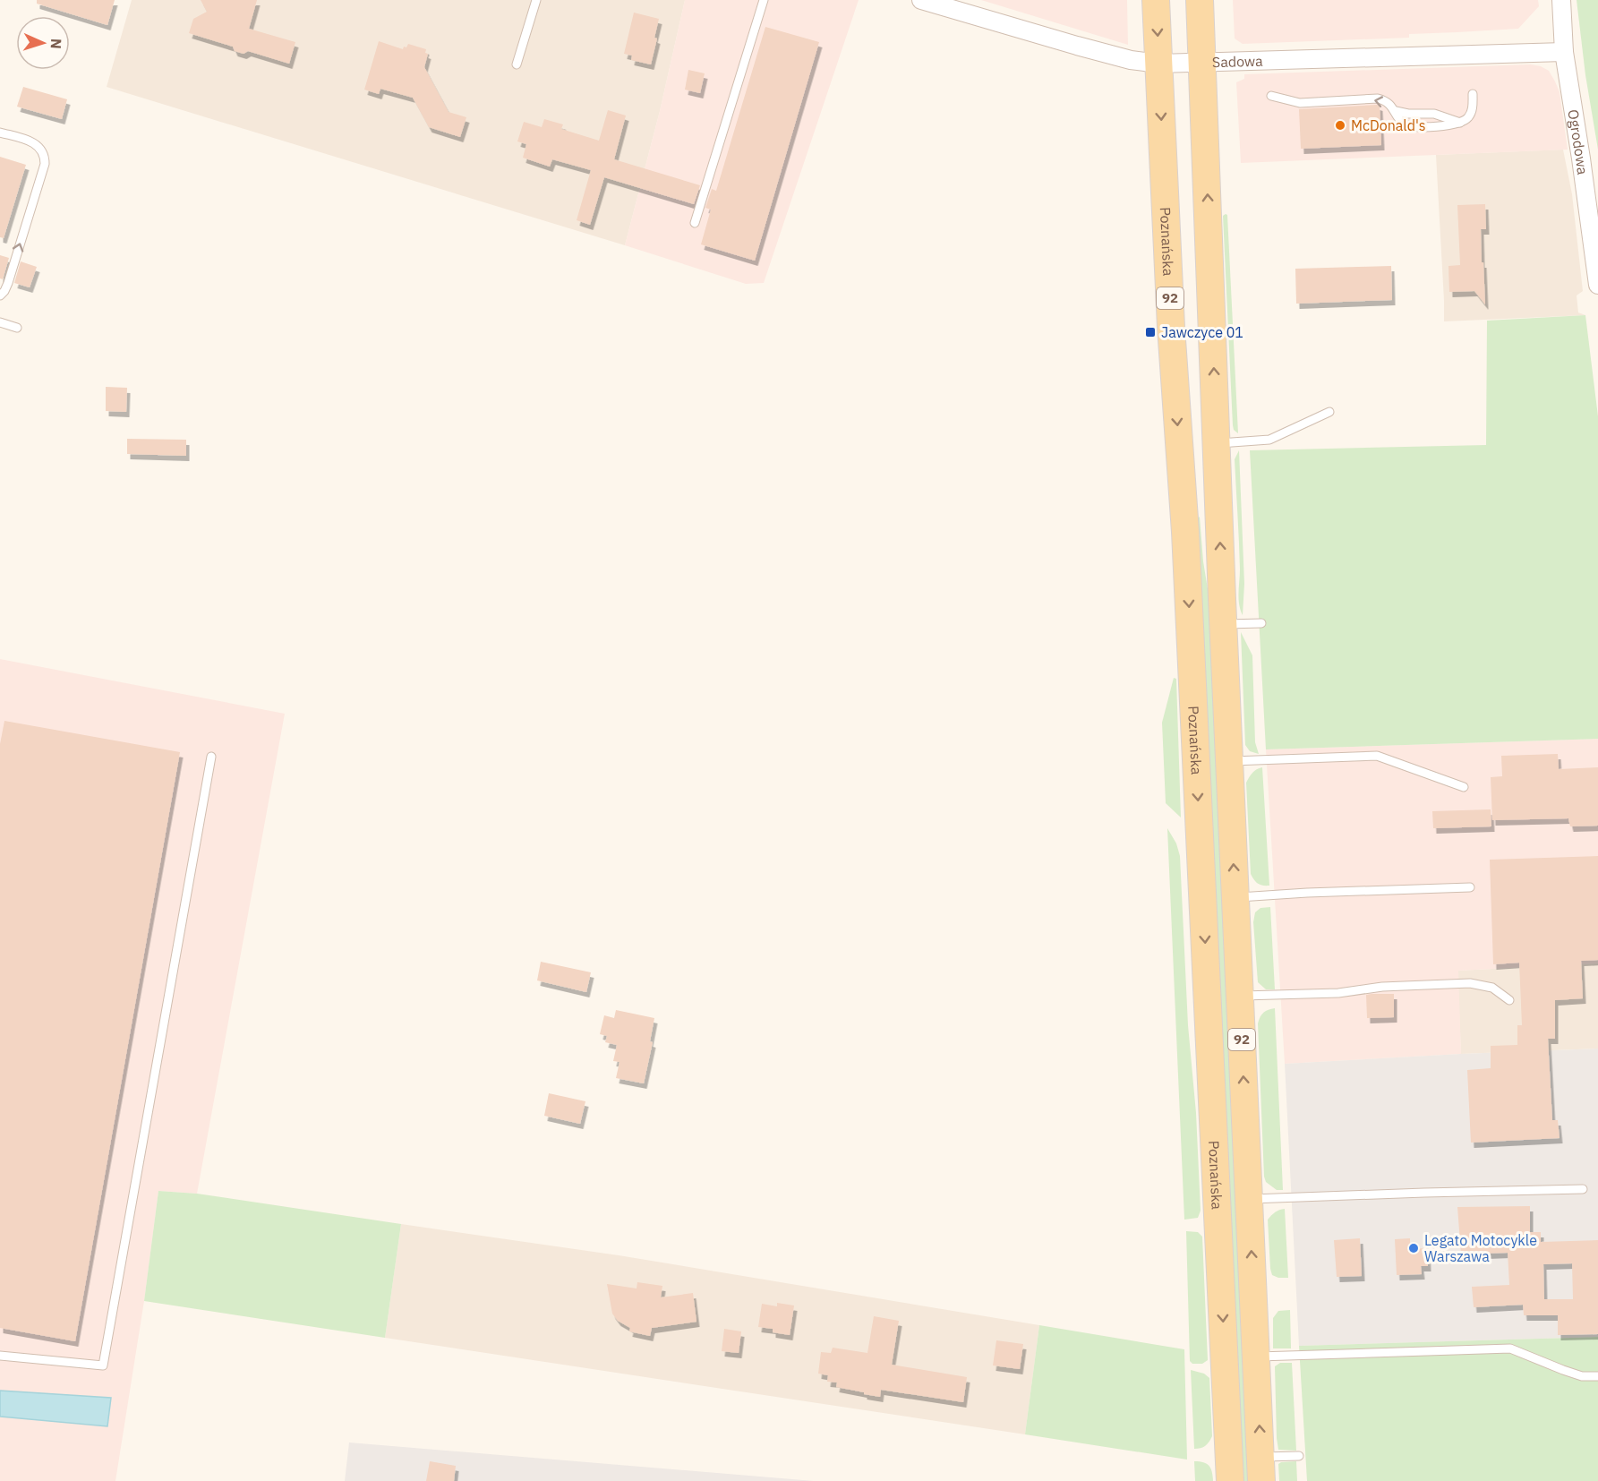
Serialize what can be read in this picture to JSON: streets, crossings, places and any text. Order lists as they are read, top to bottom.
{
  "streets": {
    "main road": ["Poznańska", "92"],
    "street": ["Sadowa", "Ogrodowa"]
  },
  "crossings": [
    ["Sadowa", "Ogrodowa"],
    ["Sadowa", "Poznańska"],
    ["Sadowa", "92"]
  ],
  "places": {
    "other": ["McDonald's", "Legato Motocykle Warszawa"],
    "transit": ["Jawczyce 01"]
  },
  "north": "right"
}
